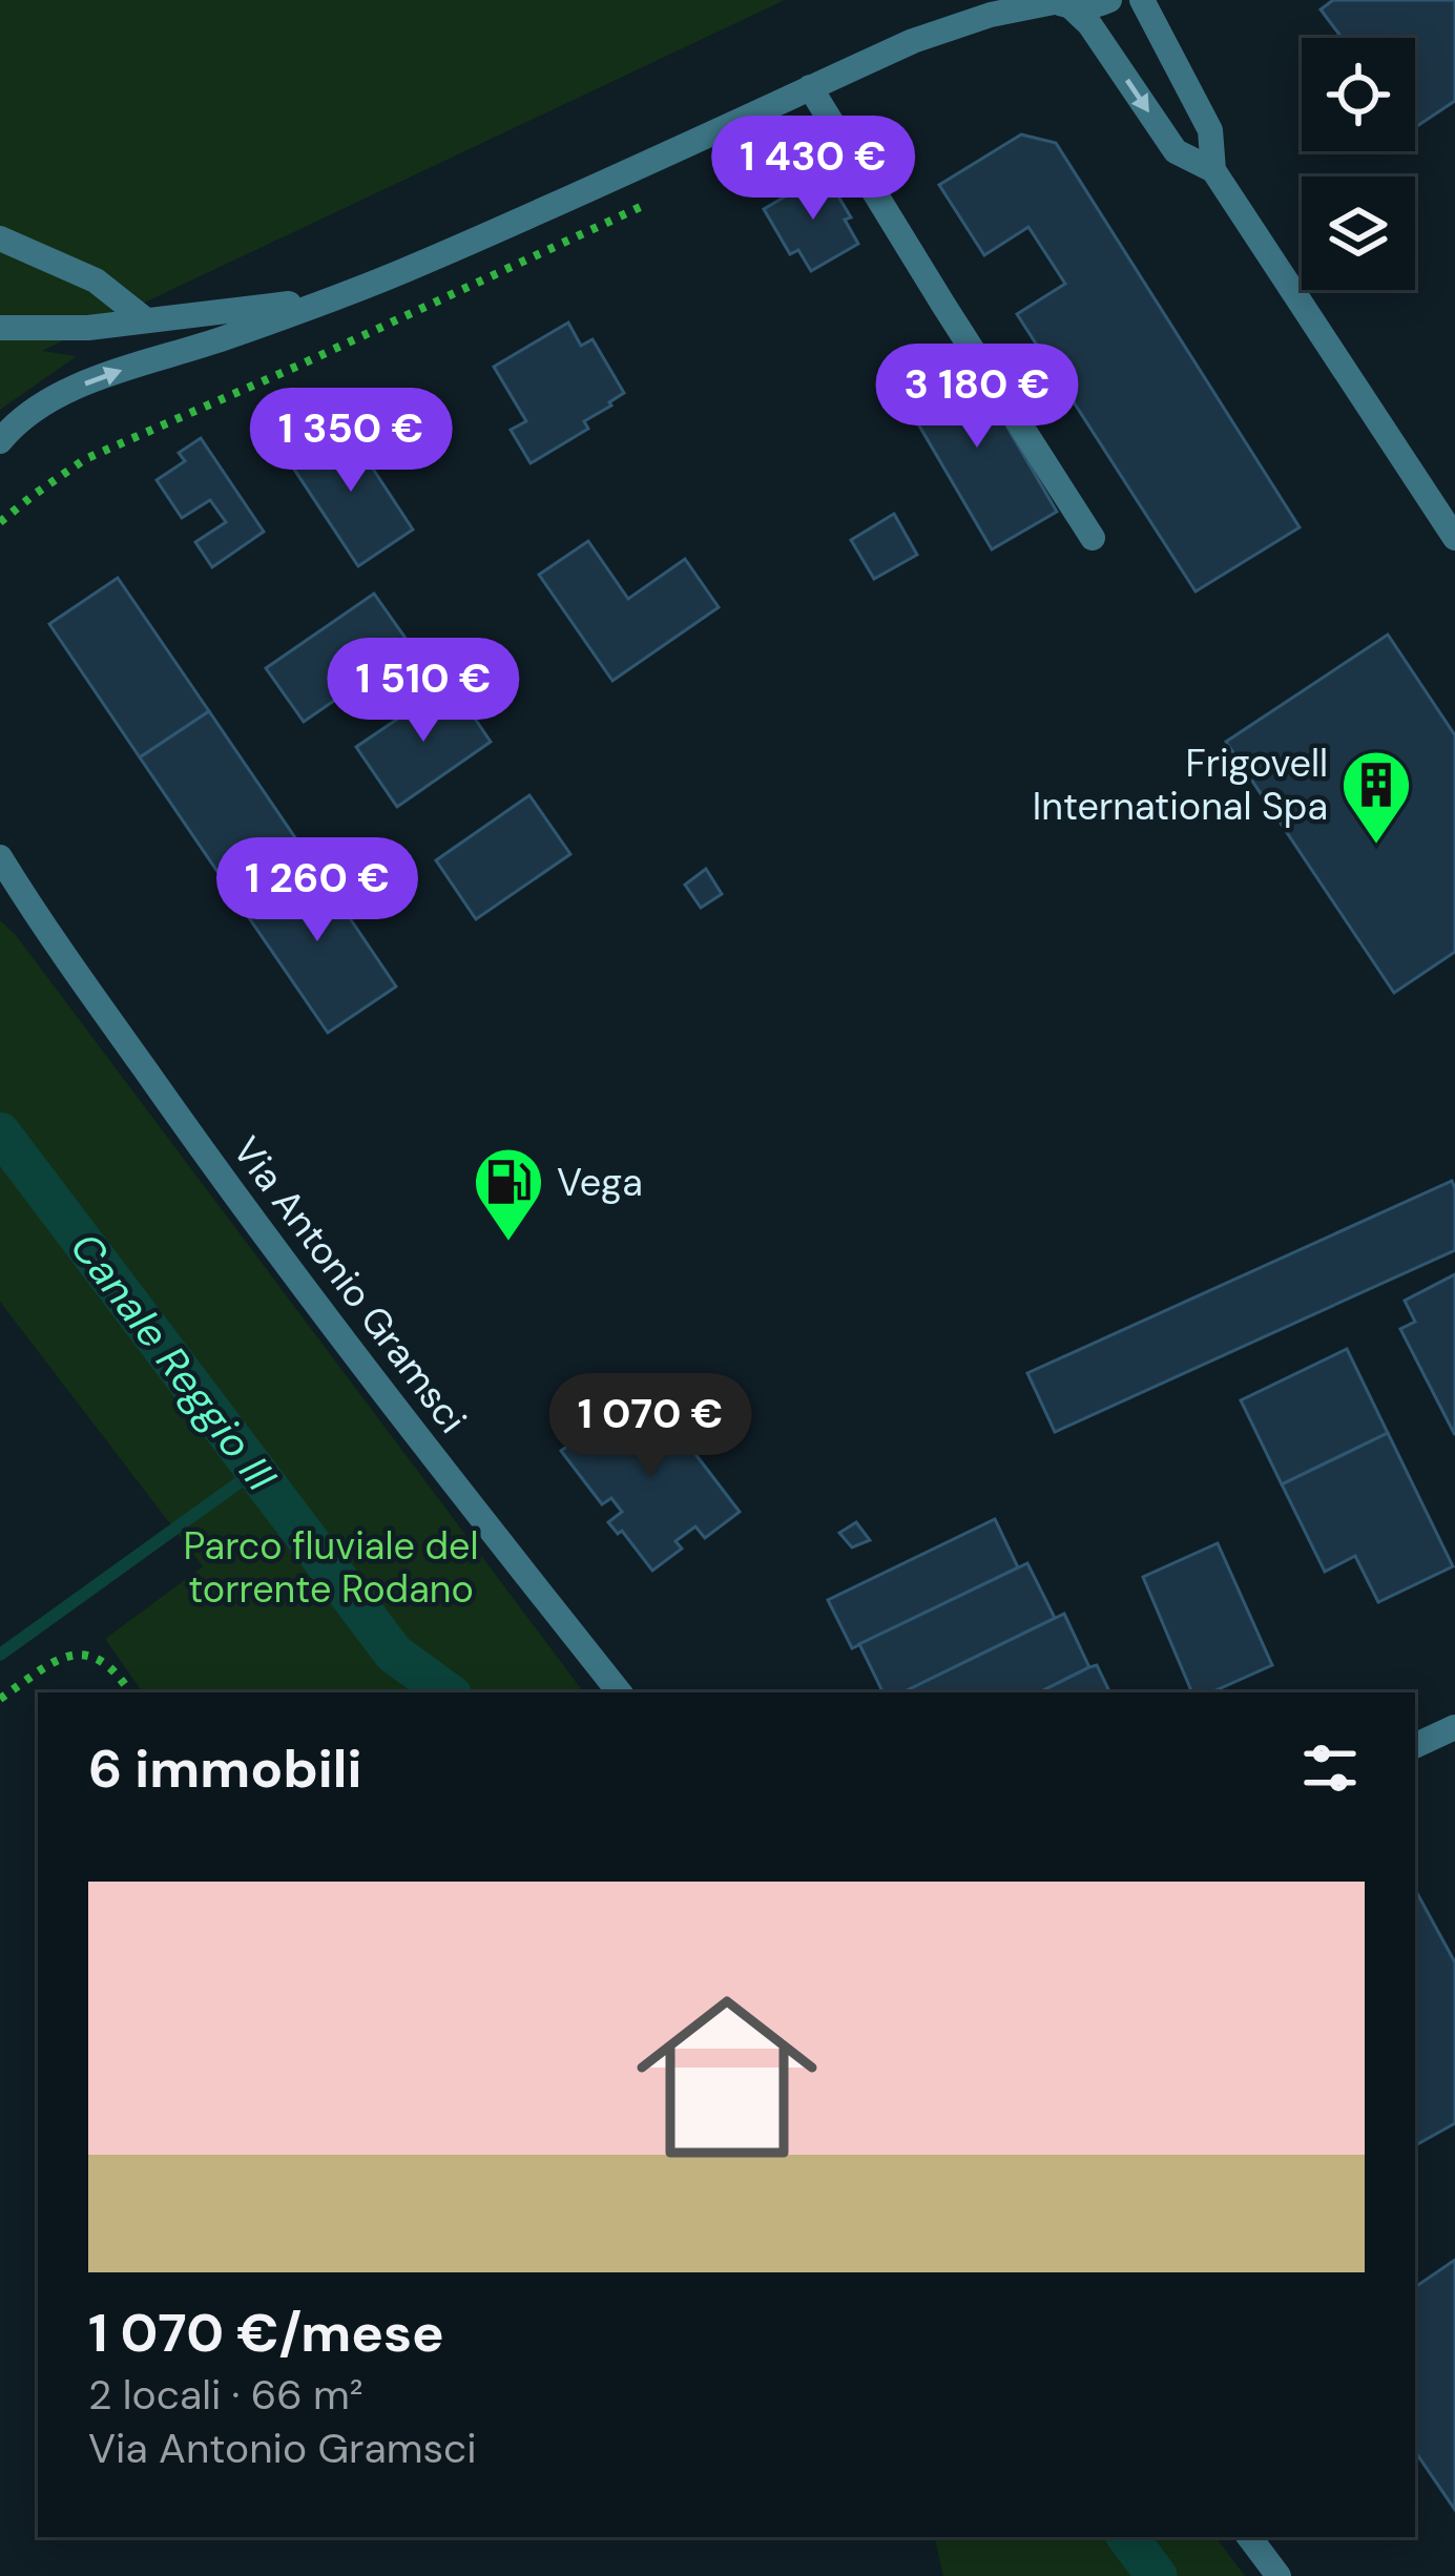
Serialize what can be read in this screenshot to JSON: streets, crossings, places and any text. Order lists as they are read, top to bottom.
{
  "streets": {
    "street": ["Via Antonio Gramsci"]
  },
  "water": ["Canale Reggio III"],
  "parks": ["Parco fluviale del torrente Rodano"],
  "places": {
    "building": ["Frigovell International Spa"],
    "fuel station": ["Vega"]
  },
  "page": {
    "price": [
      "1 430 €",
      "3 180 €",
      "1 350 €",
      "1 510 €",
      "1 260 €",
      "1 070 €"
    ],
    "heading": "6 immobili",
    "list": [
      {
        "name": "1 070 €/mese",
        "note": "2 locali · 66 m² · Via Antonio Gramsci"
      }
    ]
  }
}
